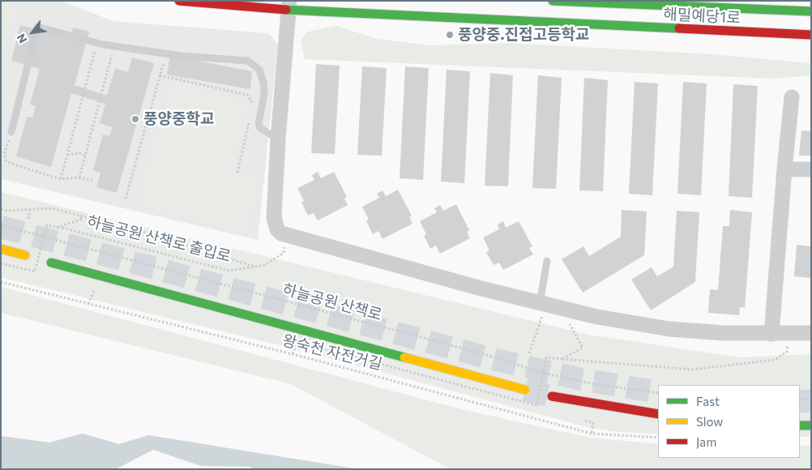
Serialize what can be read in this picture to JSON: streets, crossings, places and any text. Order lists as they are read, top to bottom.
{
  "streets": {
    "main road": ["해밀예당1로"],
    "path": ["하늘공원 산책로 출입로", "하늘공원 산책로", "왕숙천 자전거길"]
  },
  "crossings": [
    ["하늘공원 산책로 출입로", "하늘공원 산책로"]
  ],
  "places": ["풍양중.진접고등학교", "풍양중학교"],
  "legend": ["Fast", "Slow", "Jam"],
  "north": "bottom left"
}
